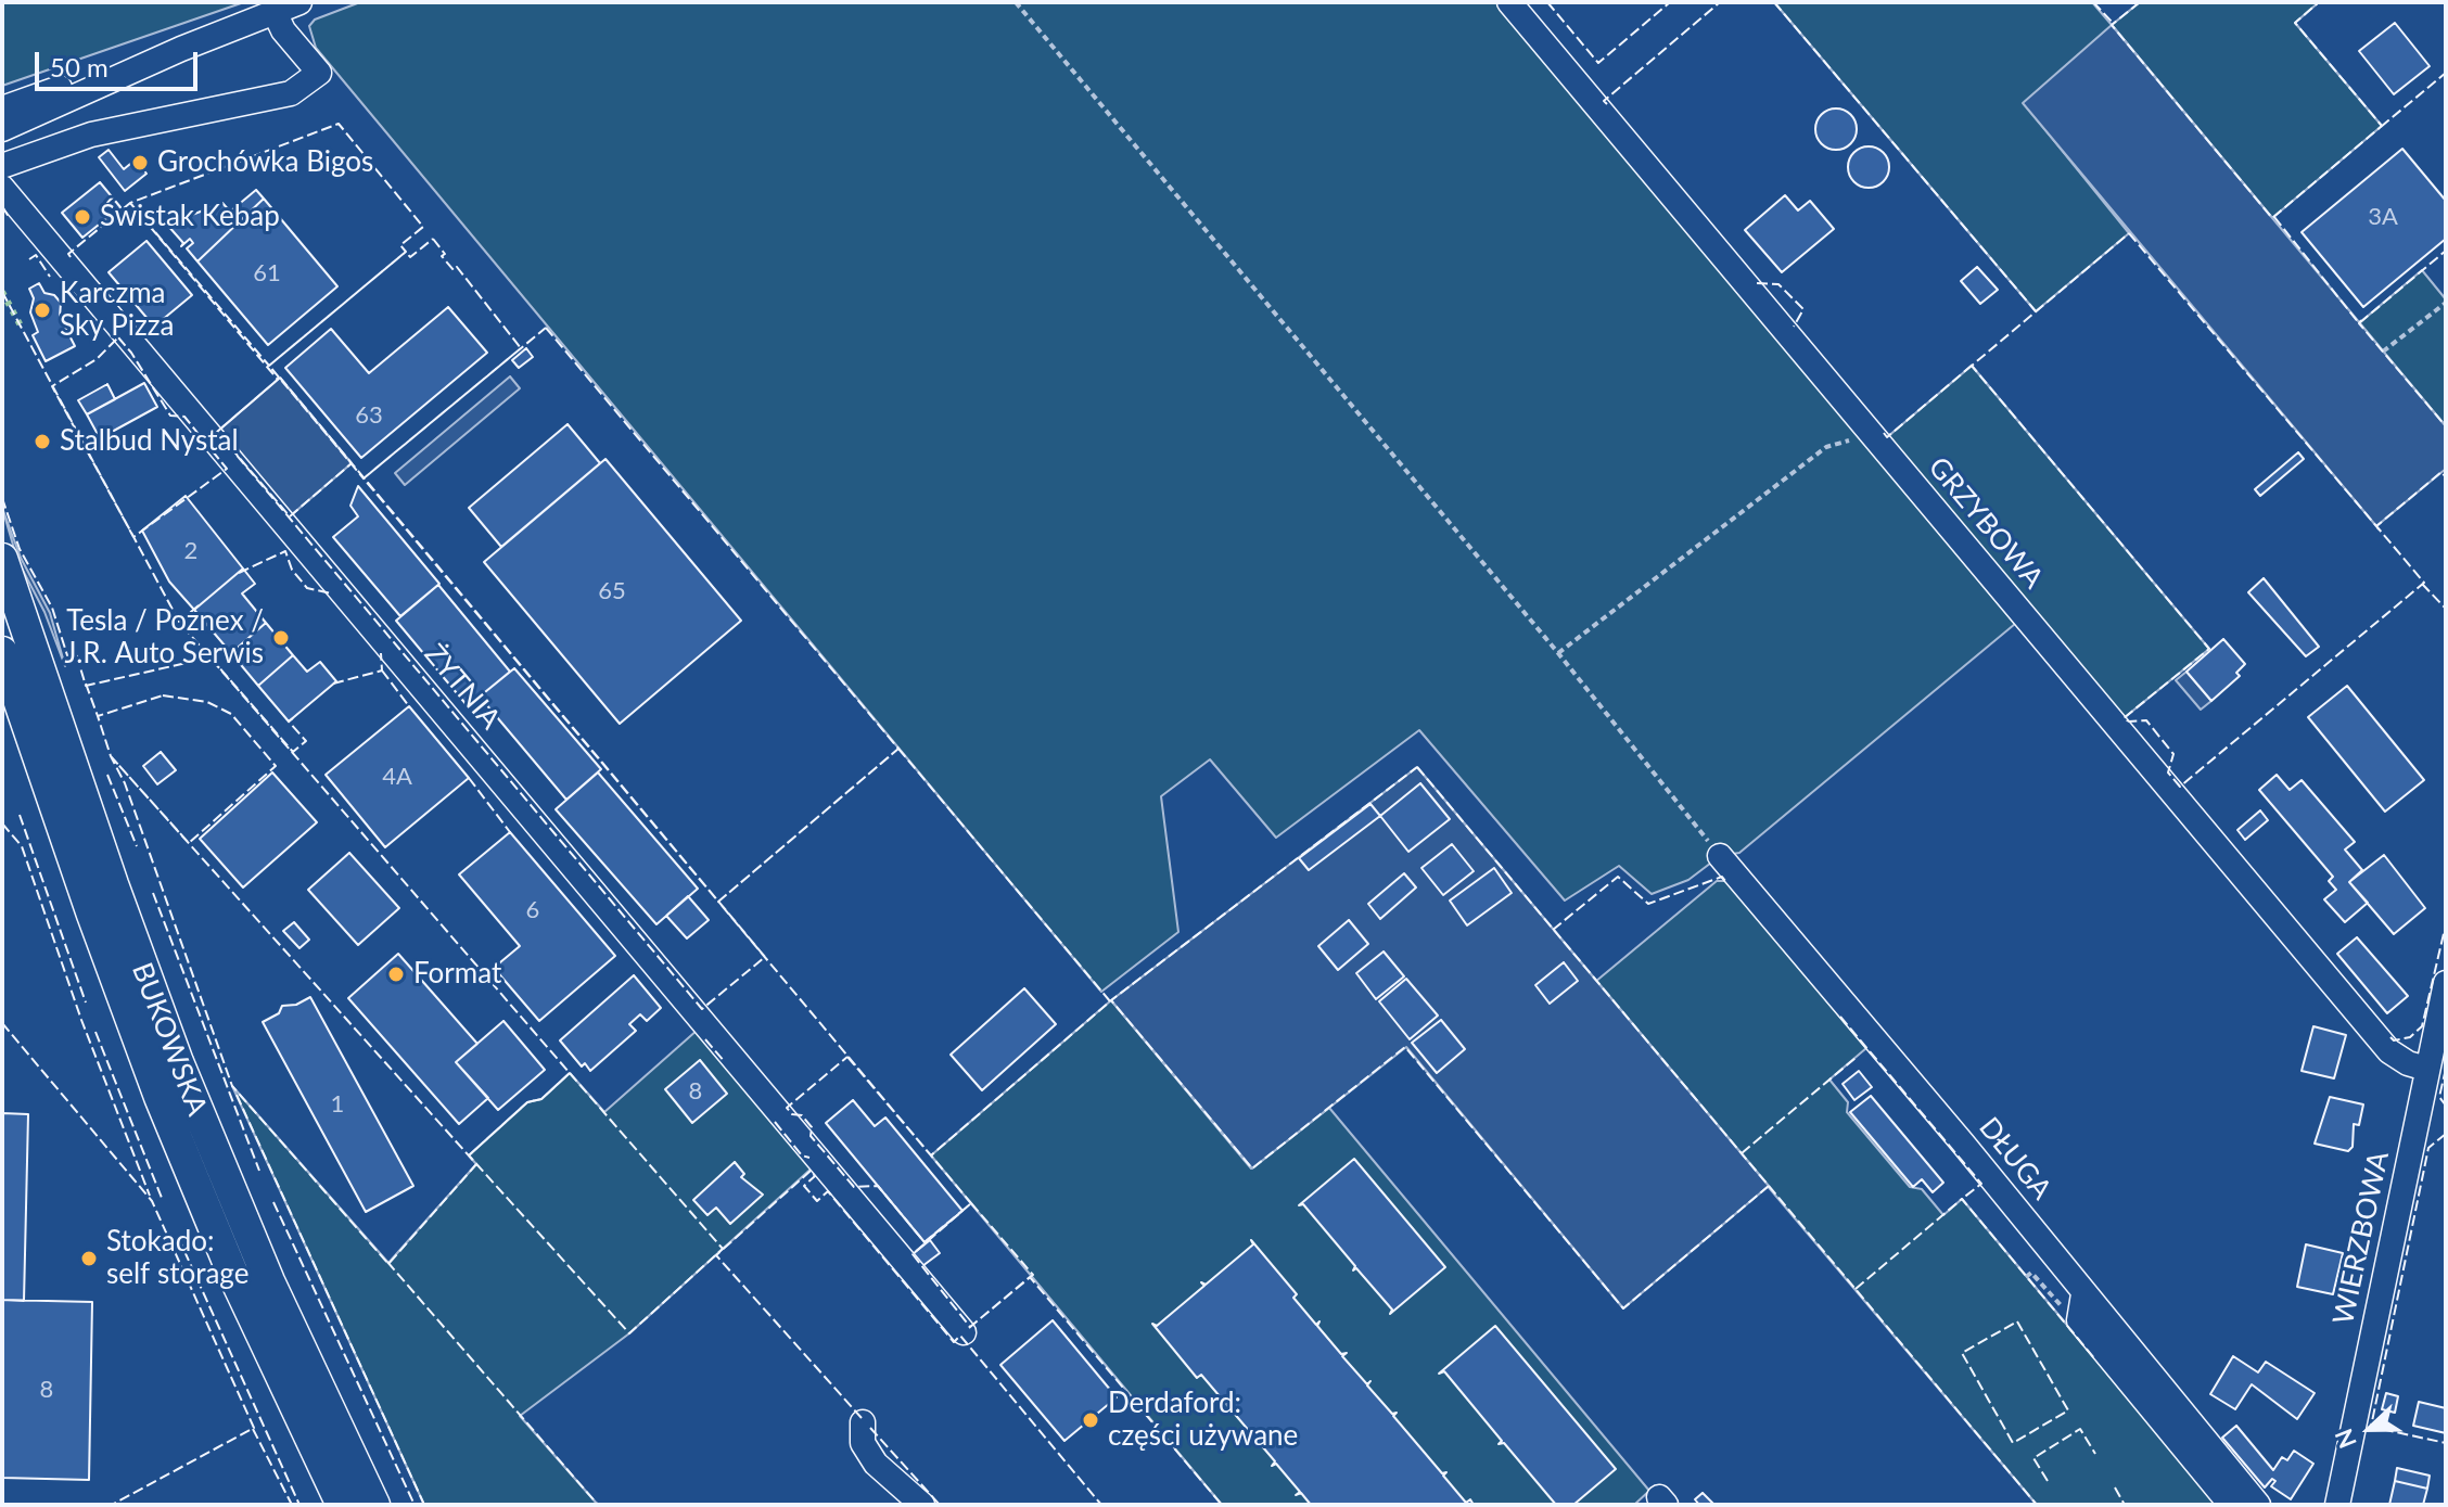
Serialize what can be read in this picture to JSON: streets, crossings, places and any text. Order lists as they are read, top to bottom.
{
  "streets": {
    "main road": ["BUKOWSKA"],
    "street": [
      "GRZYBOWA",
      "ŻYTNIA",
      "DŁUGA",
      "WIERZBOWA"
    ]
  },
  "crossings": [
    ["GRZYBOWA", "WIERZBOWA"]
  ],
  "places": [
    "Grochówka Bigos",
    "Świstak Kebap",
    "Karczma Sky Pizza",
    "Stalbud Nystal",
    "Tesla / Poznex / J.R. Auto Serwis",
    "Format",
    "Stokado: self storage",
    "Derdaford: części używane"
  ],
  "house_numbers": [
    "3A",
    "61",
    "63",
    "2",
    "65",
    "4A",
    "6",
    "8",
    "1",
    "8"
  ],
  "scale_bar": "50 m",
  "north": "left"
}
